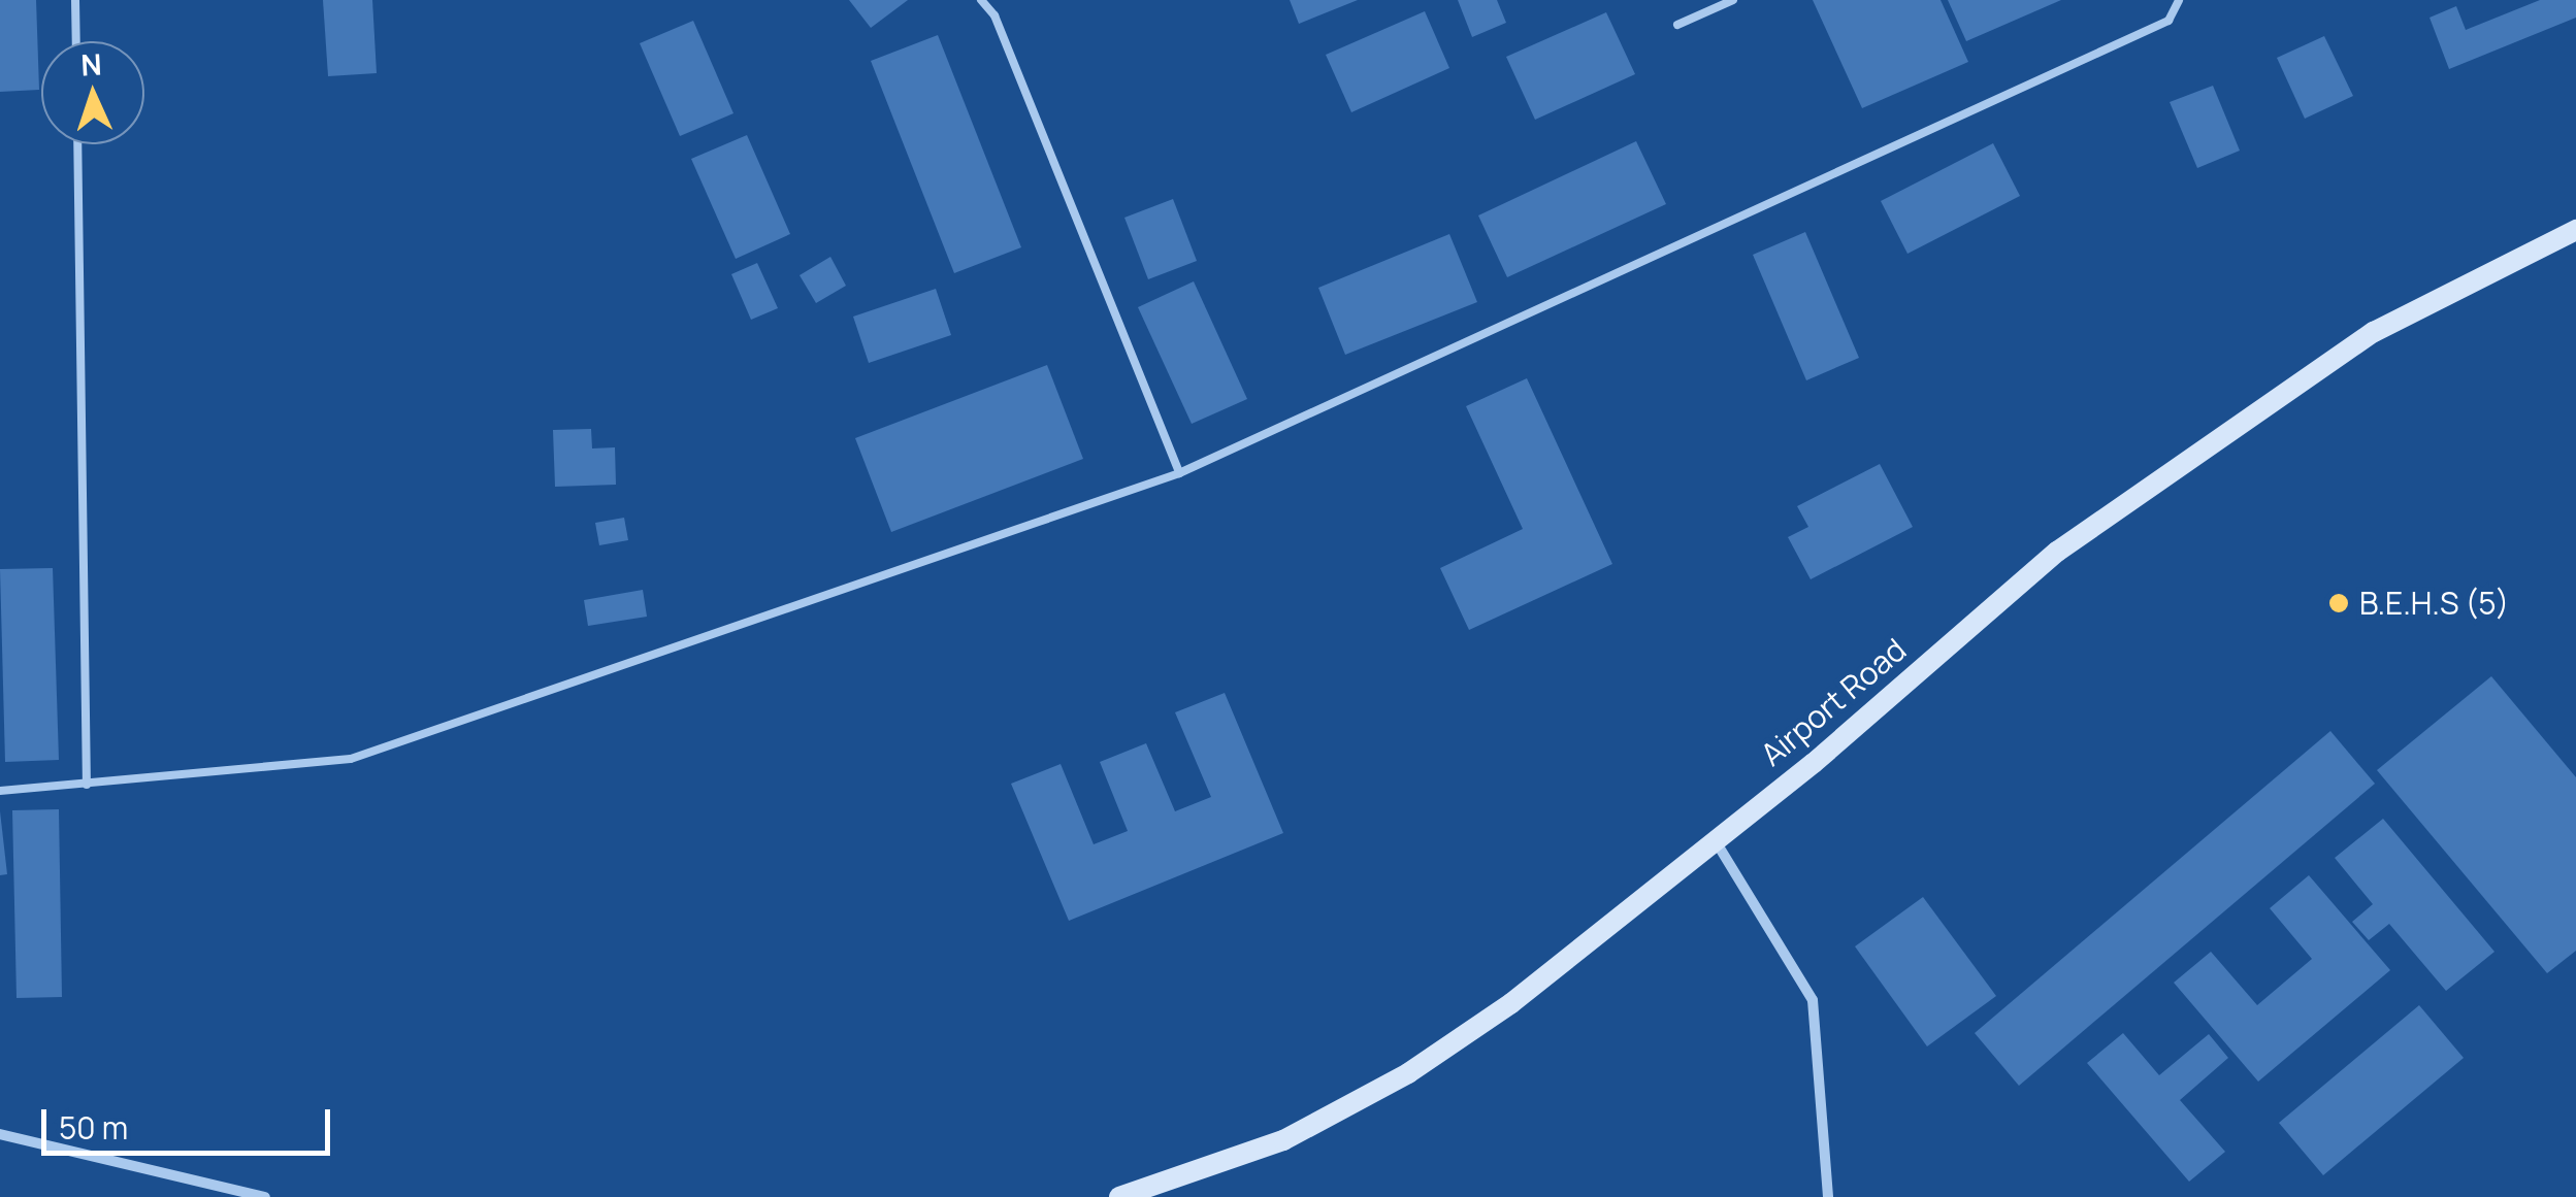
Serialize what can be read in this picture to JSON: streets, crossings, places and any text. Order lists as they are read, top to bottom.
{
  "streets": {
    "main road": ["Airport Road"]
  },
  "places": ["B.E.H.S (5)"],
  "scale_bar": "50 m",
  "north": "top"
}
